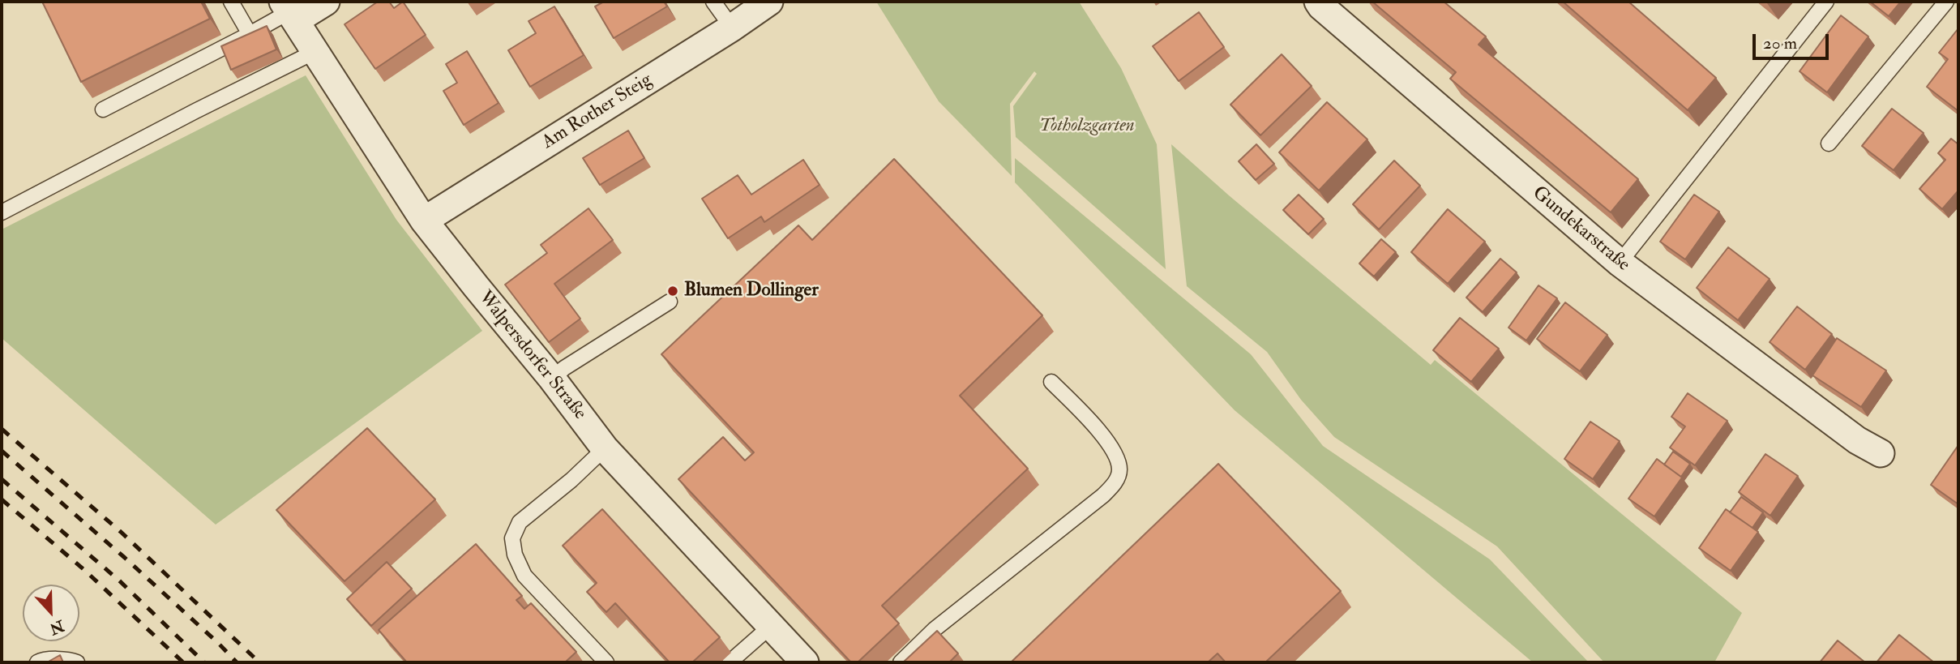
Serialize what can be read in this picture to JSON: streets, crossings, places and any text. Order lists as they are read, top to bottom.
{
  "streets": {
    "street": ["Am Rother Steig", "Gundekarstraße", "Walpersdorfer Straße"]
  },
  "crossings": [
    ["Am Rother Steig", "Walpersdorfer Straße"]
  ],
  "parks": ["Totholzgarten"],
  "places": ["Blumen Dollinger"],
  "scale_bar": "20 m",
  "north": "bottom"
}
